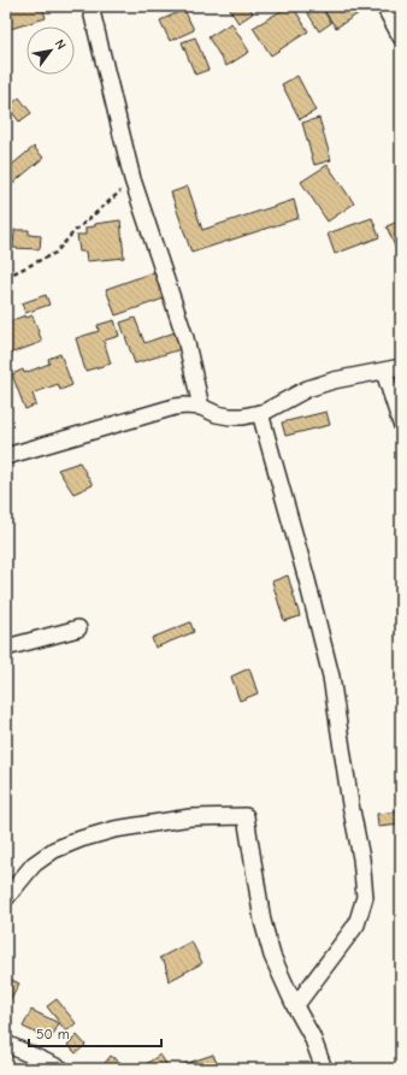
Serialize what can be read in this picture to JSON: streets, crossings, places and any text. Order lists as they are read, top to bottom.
{
  "scale_bar": "50 m",
  "north": "top right"
}
